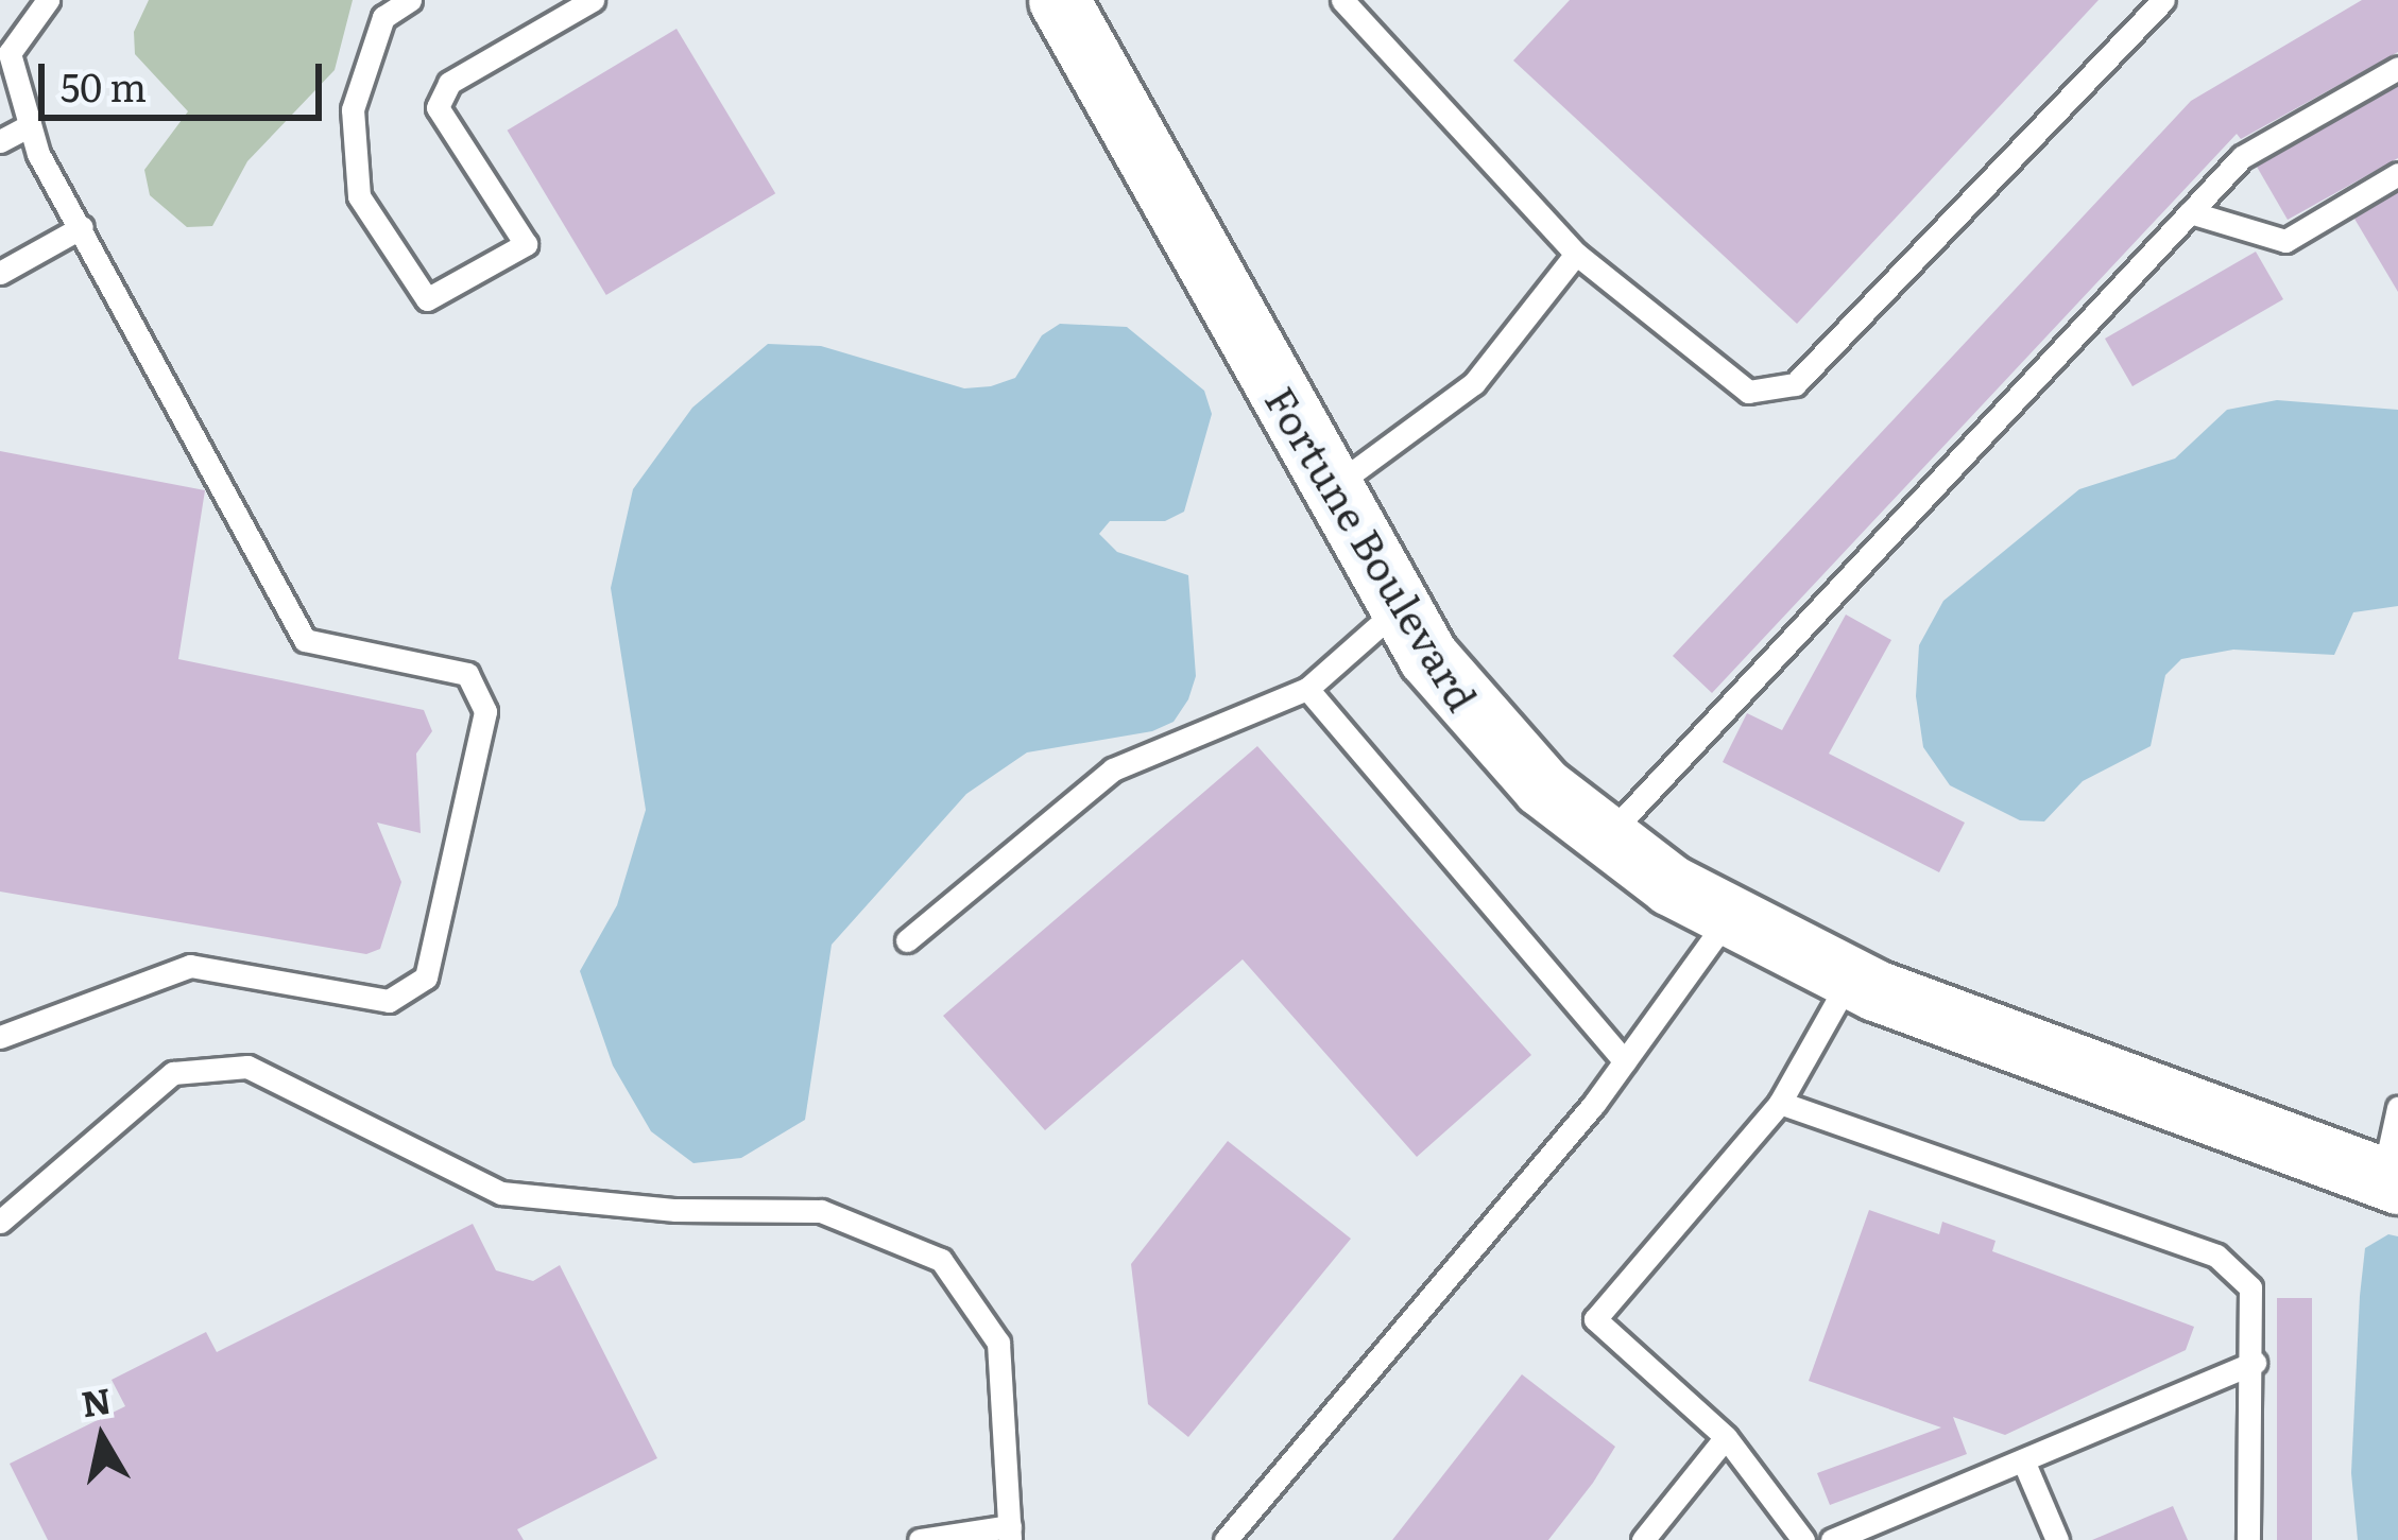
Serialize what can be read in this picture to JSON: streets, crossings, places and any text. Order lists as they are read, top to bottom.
{
  "streets": {
    "main road": ["Fortune Boulevard"]
  },
  "scale_bar": "50 m",
  "north": "top"
}
